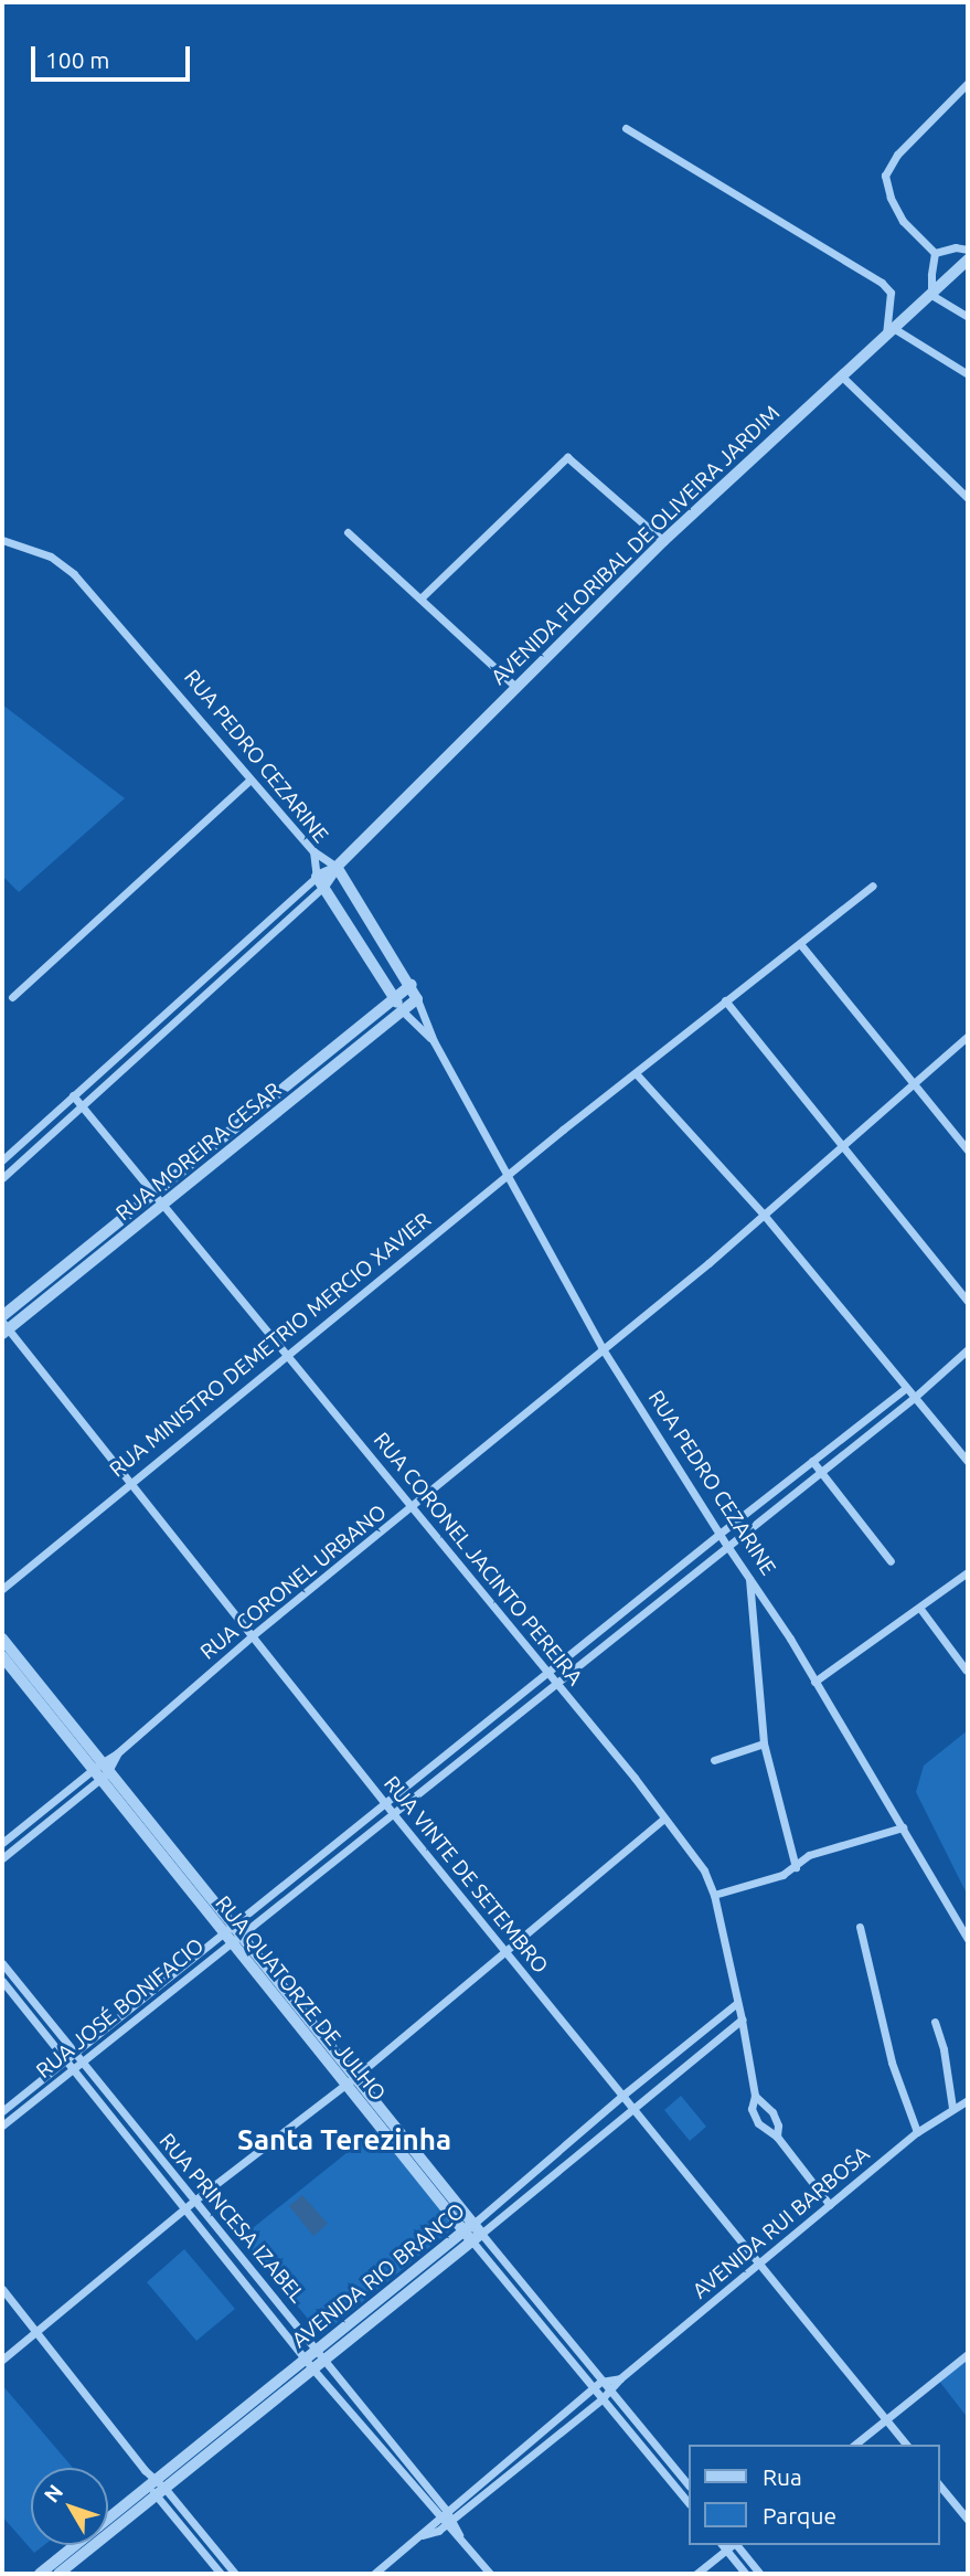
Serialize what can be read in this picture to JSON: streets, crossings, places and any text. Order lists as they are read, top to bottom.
{
  "streets": {
    "street": [
      "AVENIDA FLORIBAL DE OLIVEIRA JARDIM",
      "RUA PEDRO CEZARINE",
      "RUA MOREIRA CESAR",
      "RUA MINISTRO DEMETRIO MERCIO XAVIER",
      "RUA CORONEL JACINTO PEREIRA",
      "RUA CORONEL URBANO",
      "RUA VINTE DE SETEMBRO",
      "RUA QUATORZE DE JULHO",
      "RUA JOSÉ BONIFACIO",
      "RUA PRINCESA IZABEL",
      "AVENIDA RUI BARBOSA",
      "AVENIDA RIO BRANCO"
    ]
  },
  "crossings": [
    ["AVENIDA FLORIBAL DE OLIVEIRA JARDIM", "RUA PEDRO CEZARINE"],
    ["AVENIDA FLORIBAL DE OLIVEIRA JARDIM", "RUA CORONEL JACINTO PEREIRA"],
    ["RUA PEDRO CEZARINE", "RUA MOREIRA CESAR"],
    ["RUA PEDRO CEZARINE", "RUA MINISTRO DEMETRIO MERCIO XAVIER"],
    ["RUA PEDRO CEZARINE", "RUA CORONEL URBANO"],
    ["RUA PEDRO CEZARINE", "RUA JOSÉ BONIFACIO"],
    ["RUA MOREIRA CESAR", "RUA CORONEL JACINTO PEREIRA"],
    ["RUA MOREIRA CESAR", "RUA VINTE DE SETEMBRO"],
    ["RUA MINISTRO DEMETRIO MERCIO XAVIER", "RUA CORONEL JACINTO PEREIRA"],
    ["RUA MINISTRO DEMETRIO MERCIO XAVIER", "RUA VINTE DE SETEMBRO"],
    ["RUA CORONEL JACINTO PEREIRA", "RUA CORONEL URBANO"],
    ["RUA CORONEL JACINTO PEREIRA", "RUA JOSÉ BONIFACIO"],
    ["RUA CORONEL JACINTO PEREIRA", "AVENIDA RUI BARBOSA"],
    ["RUA CORONEL JACINTO PEREIRA", "AVENIDA RIO BRANCO"],
    ["RUA CORONEL URBANO", "RUA VINTE DE SETEMBRO"],
    ["RUA CORONEL URBANO", "RUA QUATORZE DE JULHO"],
    ["RUA VINTE DE SETEMBRO", "RUA JOSÉ BONIFACIO"],
    ["RUA VINTE DE SETEMBRO", "AVENIDA RUI BARBOSA"],
    ["RUA VINTE DE SETEMBRO", "AVENIDA RIO BRANCO"],
    ["RUA QUATORZE DE JULHO", "RUA JOSÉ BONIFACIO"],
    ["RUA QUATORZE DE JULHO", "AVENIDA RUI BARBOSA"],
    ["RUA QUATORZE DE JULHO", "AVENIDA RIO BRANCO"],
    ["RUA JOSÉ BONIFACIO", "RUA PRINCESA IZABEL"],
    ["RUA PRINCESA IZABEL", "AVENIDA RUI BARBOSA"],
    ["RUA PRINCESA IZABEL", "AVENIDA RIO BRANCO"]
  ],
  "districts": ["Santa Terezinha"],
  "legend": ["Rua", "Parque"],
  "scale_bar": "100 m",
  "north": "top left"
}
